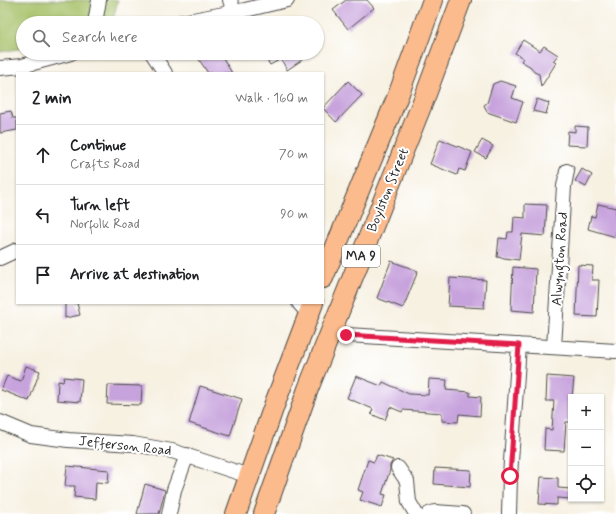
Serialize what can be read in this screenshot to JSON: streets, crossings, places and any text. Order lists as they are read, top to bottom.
{
  "streets": {
    "highway": ["Boylston Street", "MA 9"],
    "street": ["Alwyngton Road", "Jefferson Road"]
  },
  "page": {
    "search": "Search here",
    "heading": ["2 min", "Walk · 160 m"],
    "list": [
      ["Continue", "Crafts Road", "70 m"],
      ["Turn left", "Norfolk Road", "90 m"],
      "Arrive at destination"
    ],
    "map_buttons": ["+", "−"]
  }
}
